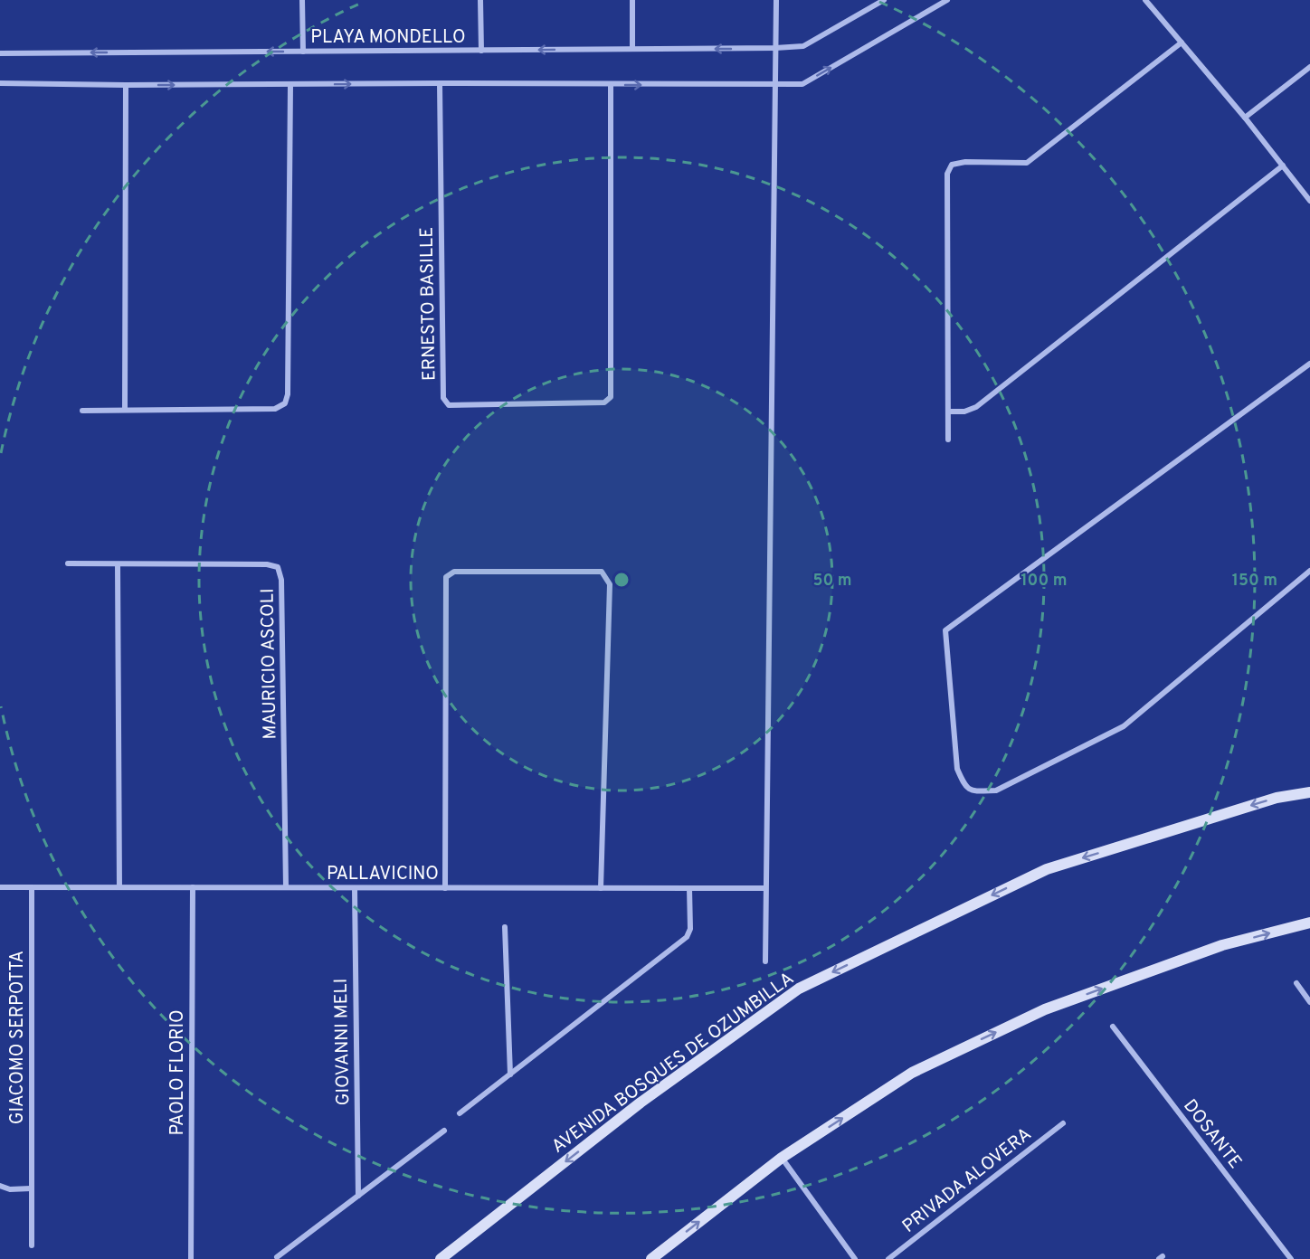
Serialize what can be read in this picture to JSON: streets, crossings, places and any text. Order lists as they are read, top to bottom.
{
  "streets": {
    "main road": ["AVENIDA BOSQUES DE OZUMBILLA"],
    "street": [
      "PLAYA MONDELLO",
      "ERNESTO BASILLE",
      "MAURICIO ASCOLI",
      "PALLAVICINO",
      "GIACOMO SERPOTTA",
      "GIOVANNI MELI",
      "PAOLO FLORIO",
      "DOSANTE",
      "PRIVADA ALOVERA"
    ]
  },
  "crossings": [
    ["MAURICIO ASCOLI", "PALLAVICINO"],
    ["PALLAVICINO", "GIACOMO SERPOTTA"],
    ["PALLAVICINO", "GIOVANNI MELI"],
    ["PALLAVICINO", "PAOLO FLORIO"]
  ],
  "one_way": ["AVENIDA BOSQUES DE OZUMBILLA"],
  "rings": ["50 m", "100 m", "150 m"]
}
